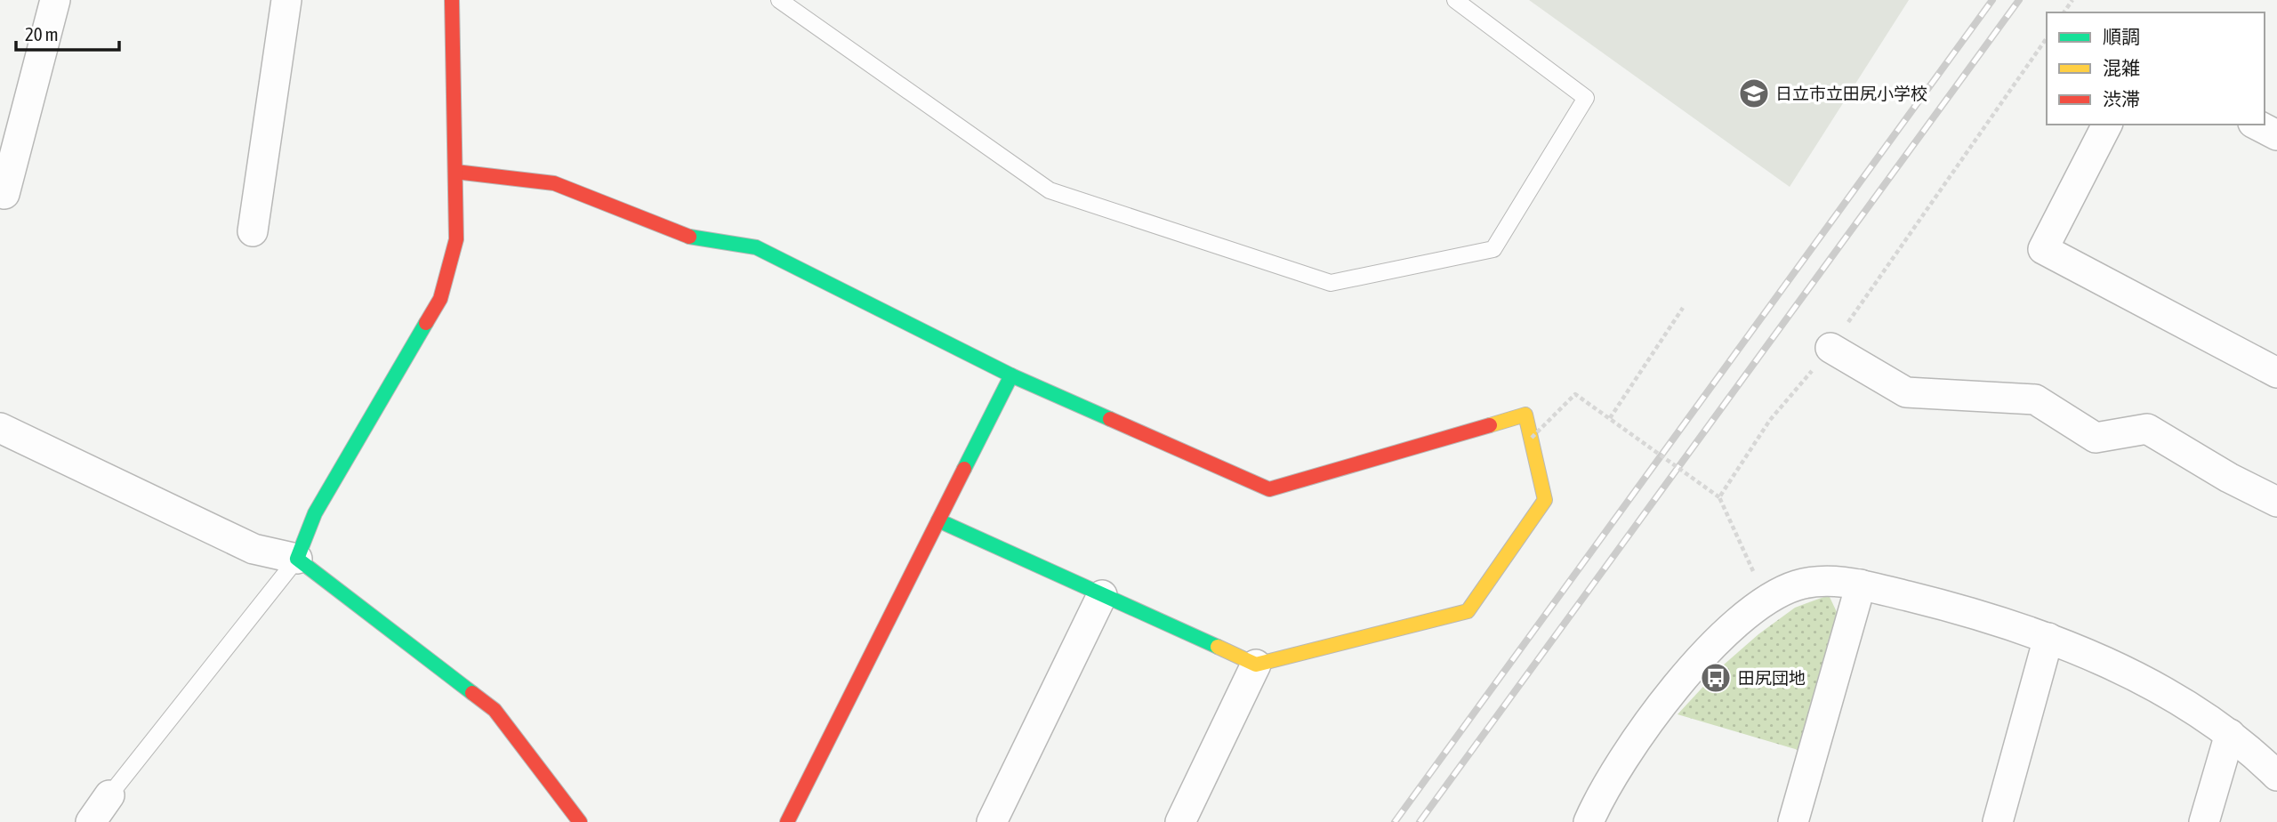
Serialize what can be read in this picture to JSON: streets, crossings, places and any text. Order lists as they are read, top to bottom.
{
  "places": {
    "school or university": ["日立市立田尻小学校"],
    "bus stop": ["田尻団地"]
  },
  "legend": ["順調", "混雑", "渋滞"],
  "scale_bar": "20 m"
}
